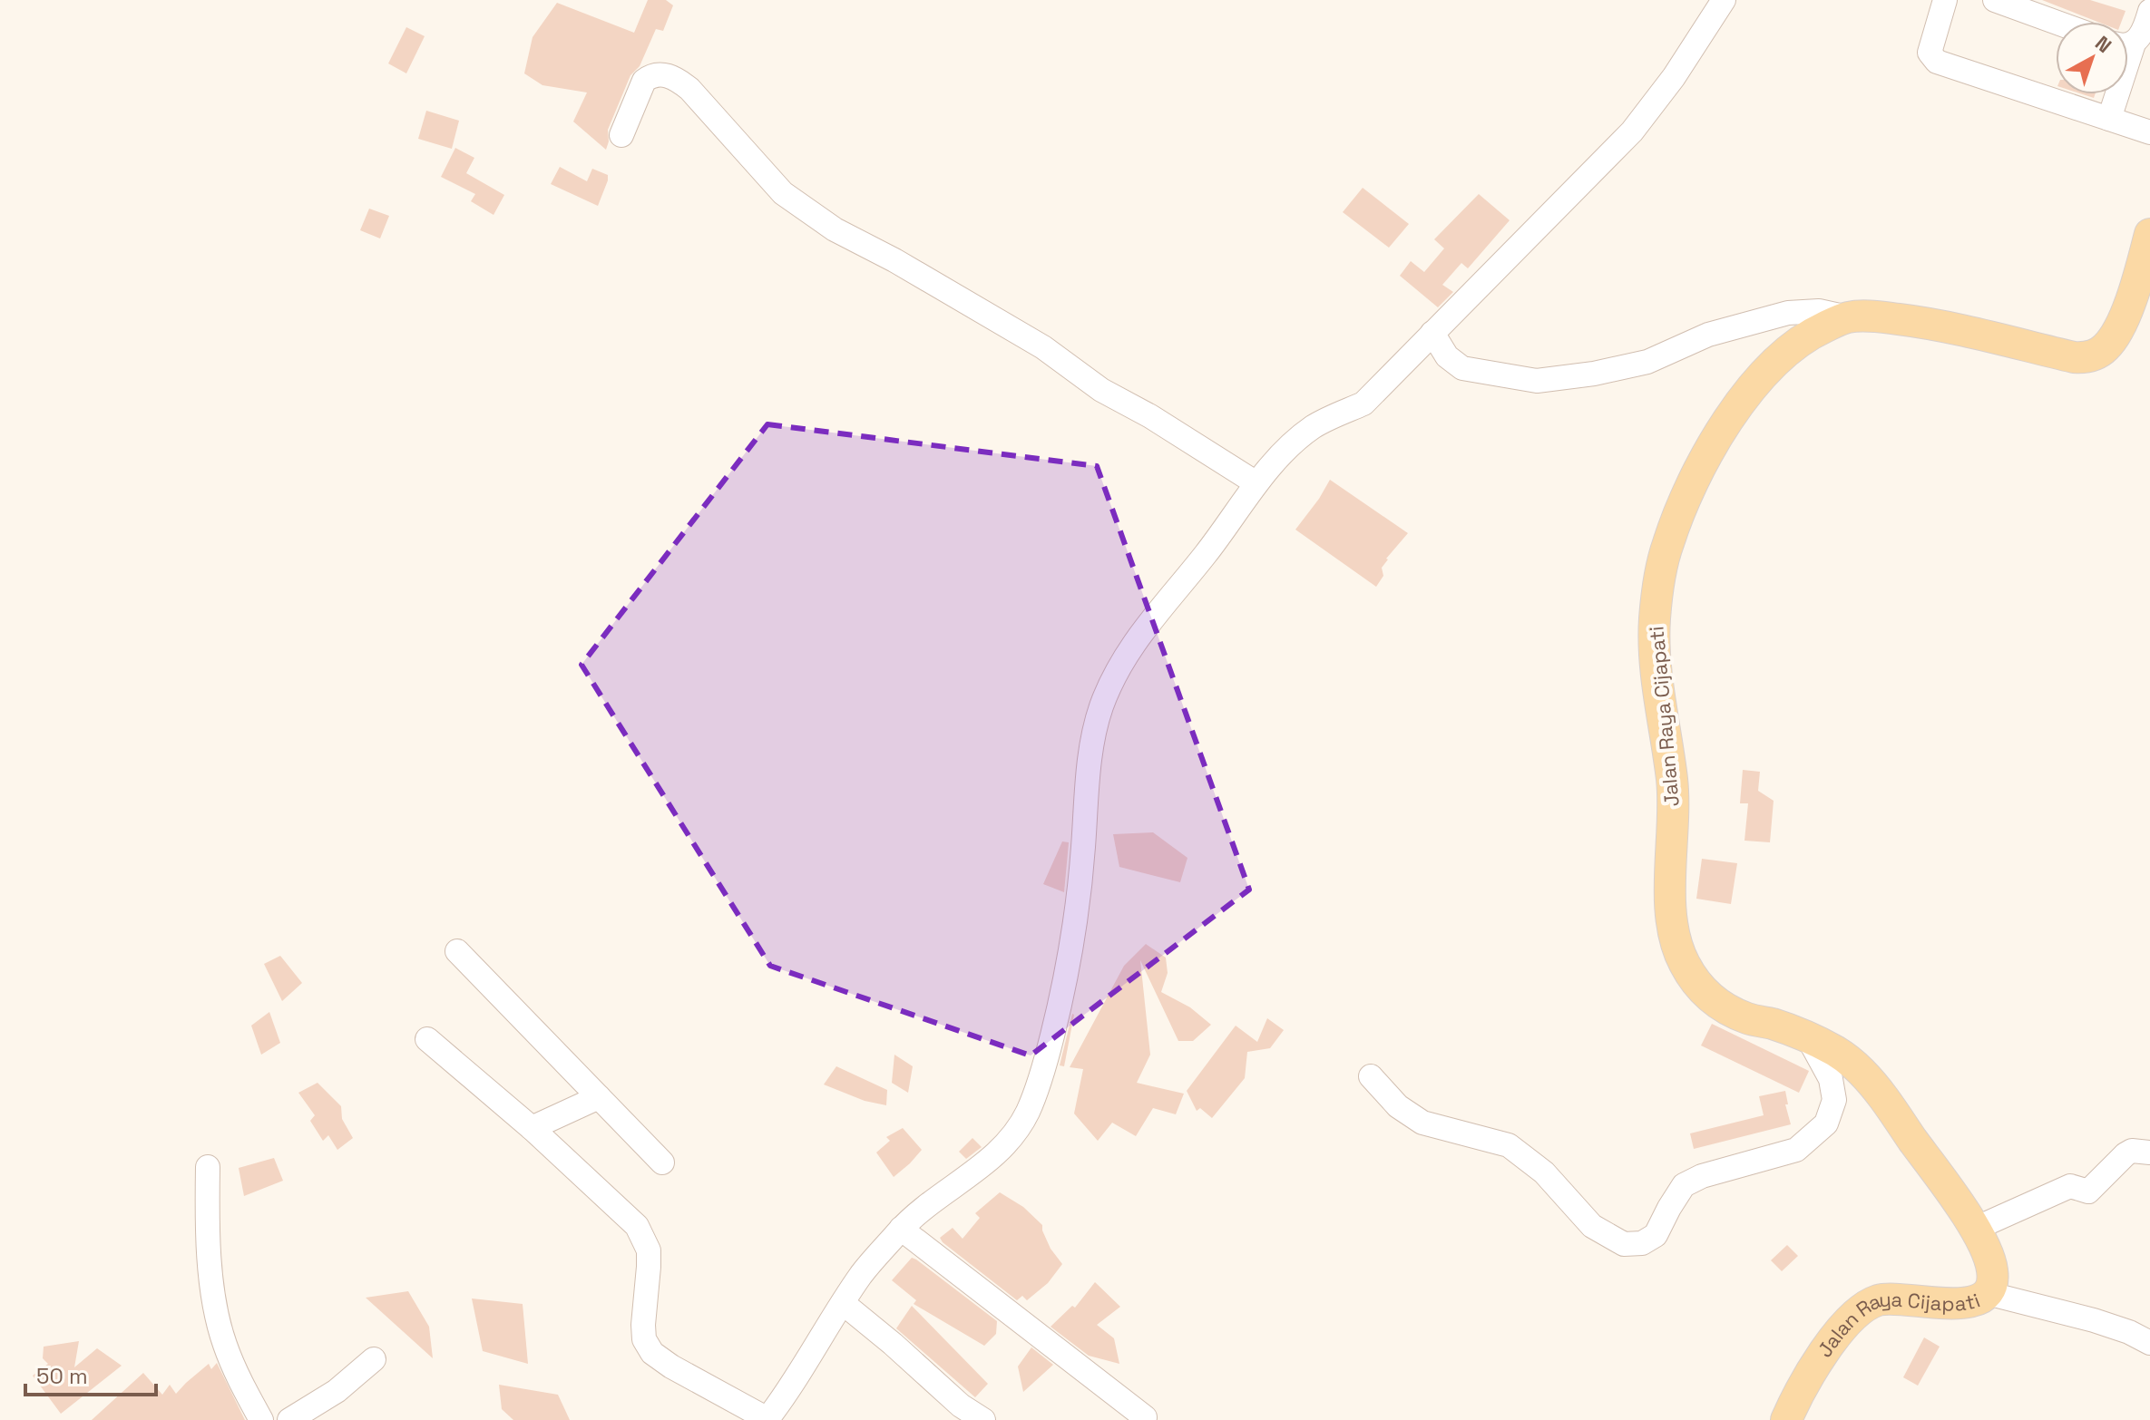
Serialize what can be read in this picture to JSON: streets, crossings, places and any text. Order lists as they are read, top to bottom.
{
  "streets": {
    "main road": ["Jalan Raya Cijapati"]
  },
  "scale_bar": "50 m",
  "north": "top right"
}
